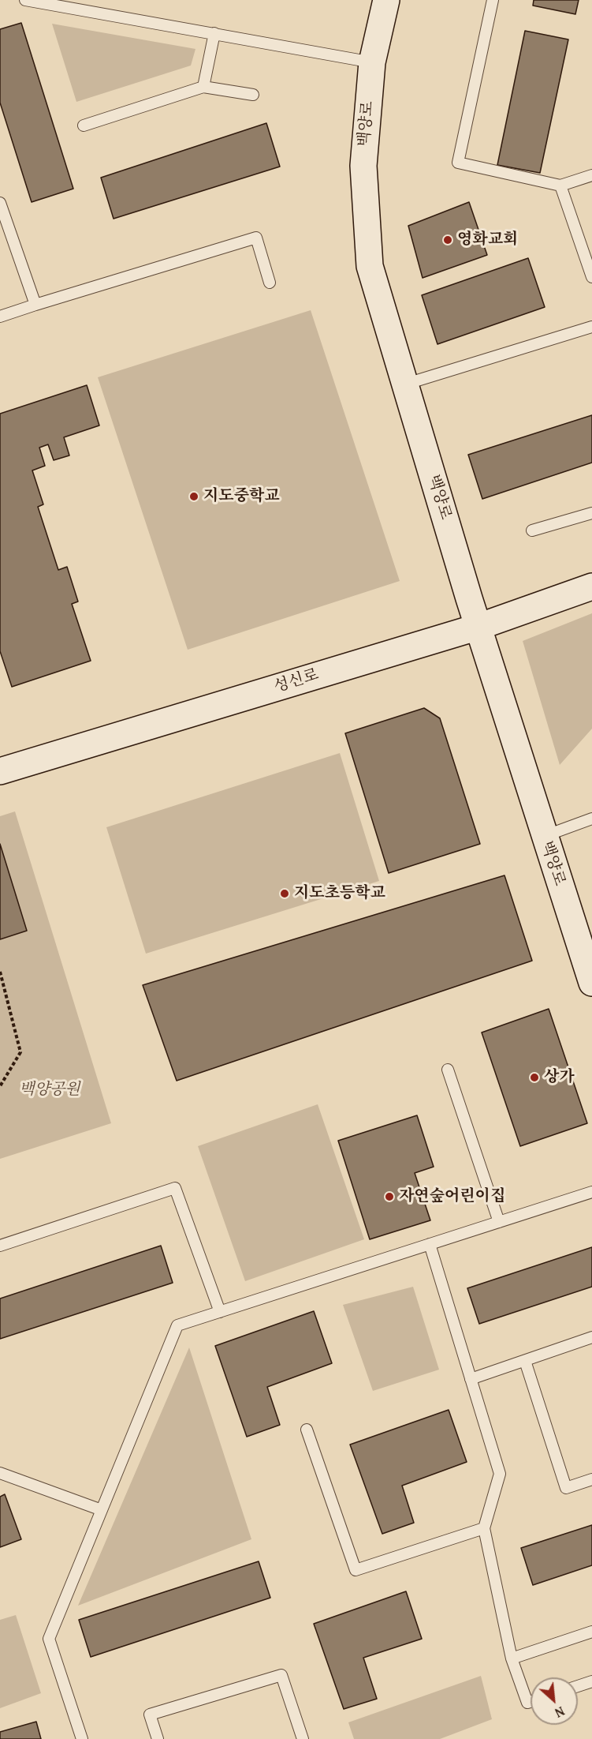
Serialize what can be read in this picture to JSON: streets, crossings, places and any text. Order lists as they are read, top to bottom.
{
  "streets": {
    "street": ["백양로", "성신로"]
  },
  "crossings": [
    ["백양로", "성신로"]
  ],
  "parks": ["백양공원"],
  "places": [
    "영화교회",
    "지도중학교",
    "지도초등학교",
    "상가",
    "자연숲어린이집"
  ],
  "north": "bottom right"
}
